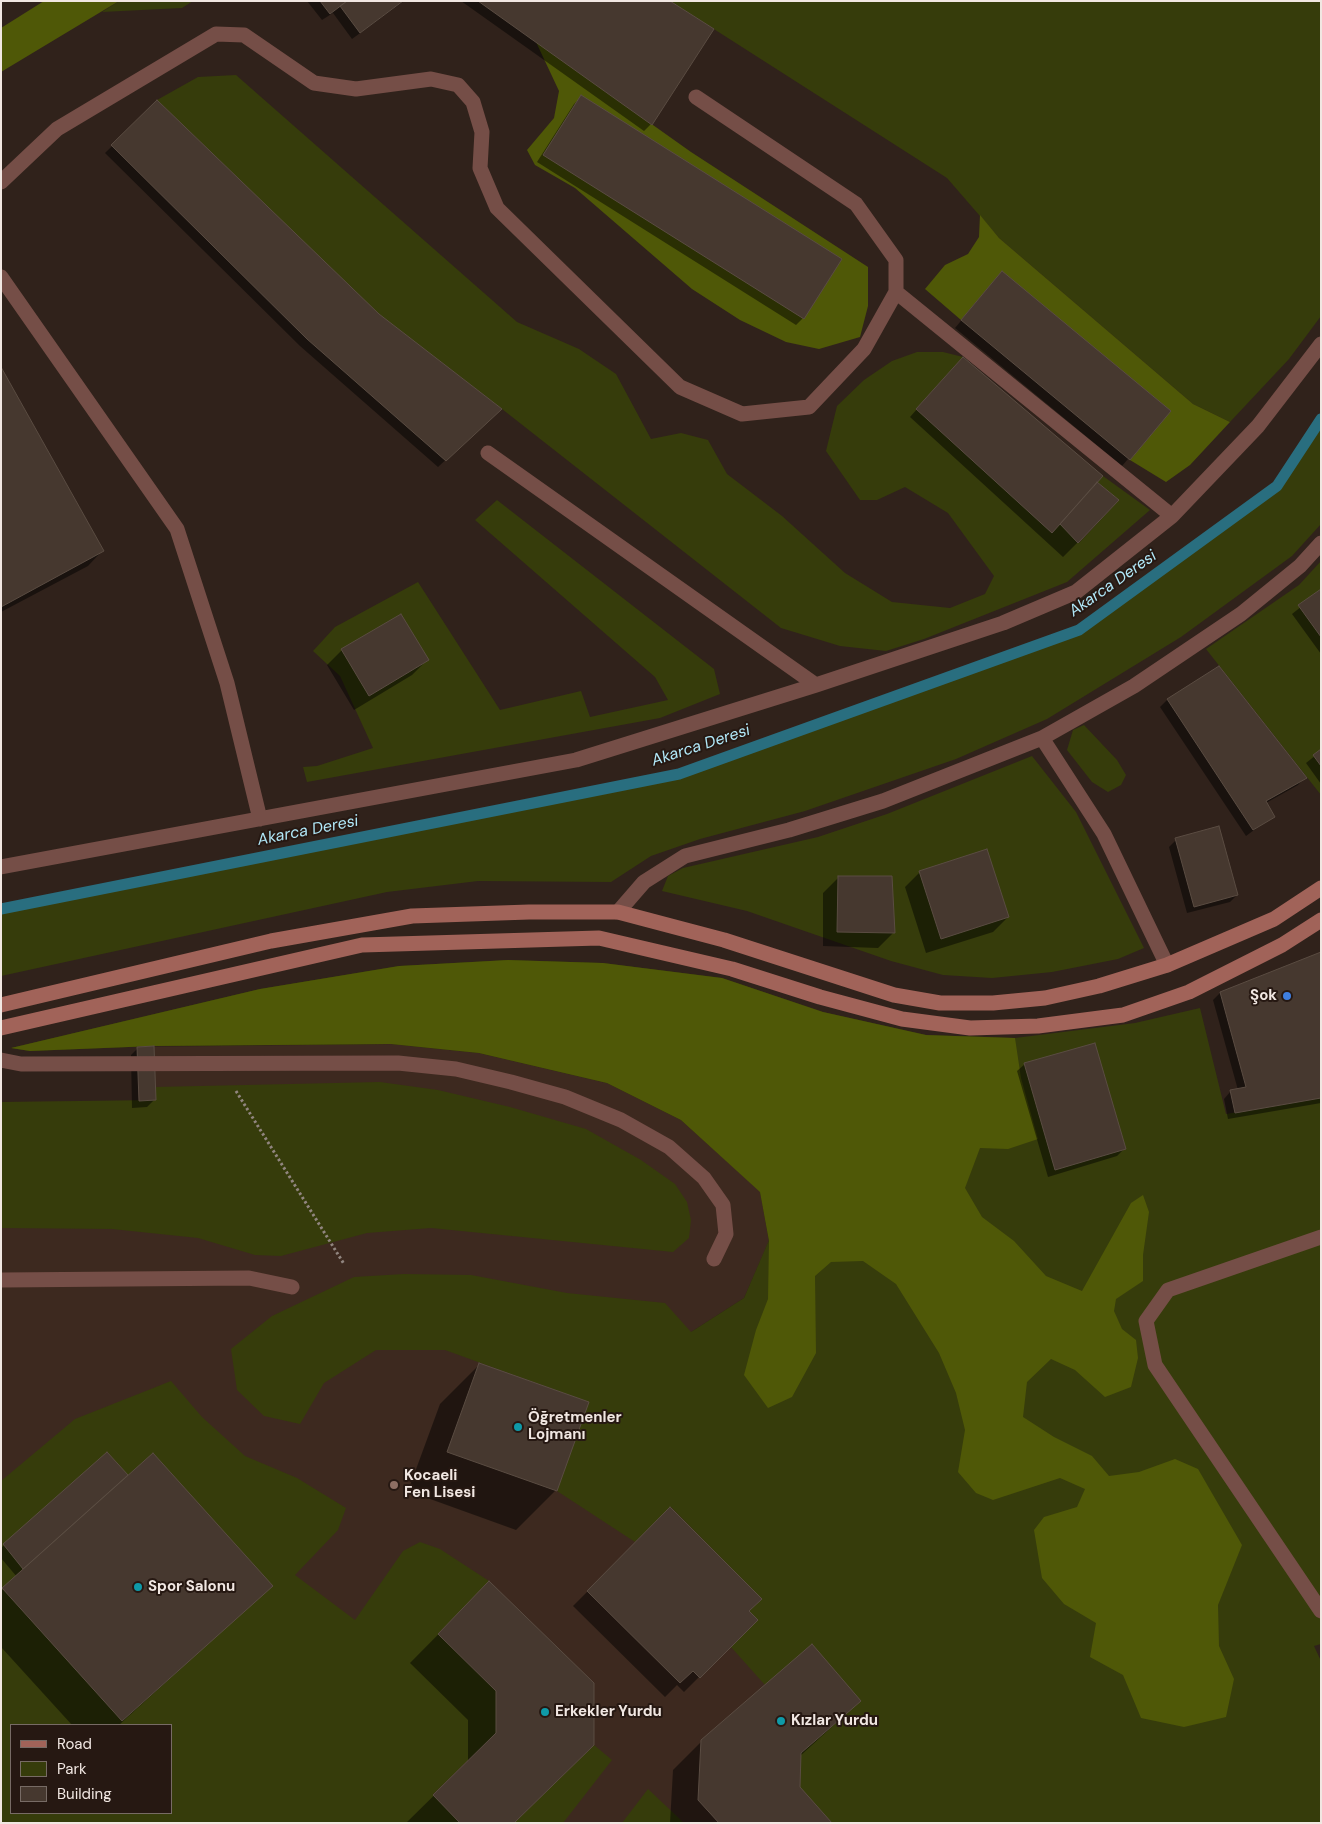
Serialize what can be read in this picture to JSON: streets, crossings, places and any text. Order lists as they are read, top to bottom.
{
  "water": ["Akarca Deresi"],
  "places": [
    "Şok",
    "Öğretmenler Lojmanı",
    "Kocaeli Fen Lisesi",
    "Spor Salonu",
    "Erkekler Yurdu",
    "Kızlar Yurdu"
  ],
  "legend": ["Road", "Park", "Building"]
}
